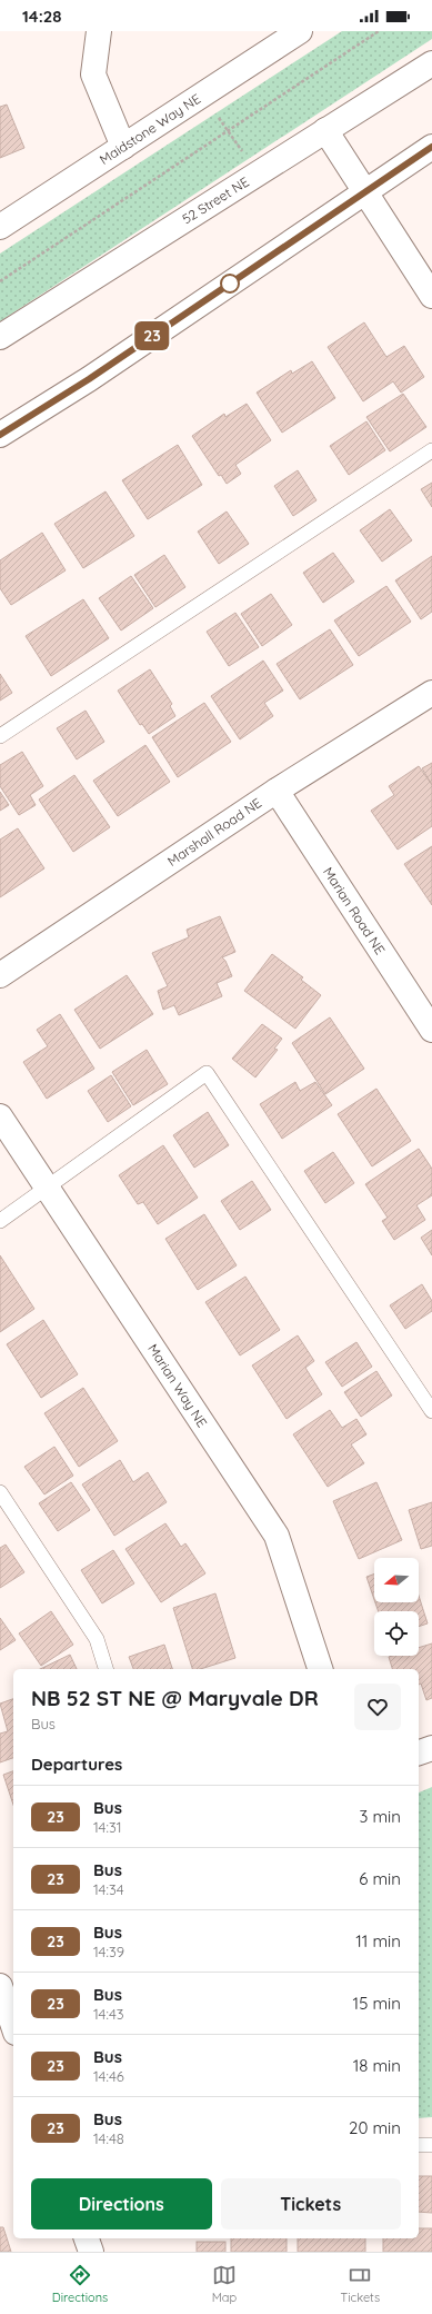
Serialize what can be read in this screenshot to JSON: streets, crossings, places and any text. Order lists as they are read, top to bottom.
{
  "streets": {
    "street": [
      "Maidstone Way NE",
      "52 Street NE",
      "Marshall Road NE",
      "Marian Road NE",
      "Marian Way NE"
    ]
  },
  "crossings": [
    ["Marshall Road NE", "Marian Road NE"]
  ],
  "lines": ["bus line 23"],
  "north": "left",
  "page": {
    "status": "14:28",
    "on_map": "23",
    "heading": [
      ["NB 52 ST NE @ Maryvale DR", "Bus"],
      "Departures"
    ],
    "list": [
      {
        "mark": "23",
        "name": "Bus",
        "note": "14:31",
        "value": "3 min"
      },
      {
        "mark": "23",
        "name": "Bus",
        "note": "14:34",
        "value": "6 min"
      },
      {
        "mark": "23",
        "name": "Bus",
        "note": "14:39",
        "value": "11 min"
      },
      {
        "mark": "23",
        "name": "Bus",
        "note": "14:43",
        "value": "15 min"
      },
      {
        "mark": "23",
        "name": "Bus",
        "note": "14:46",
        "value": "18 min"
      },
      {
        "mark": "23",
        "name": "Bus",
        "note": "14:48",
        "value": "20 min"
      }
    ],
    "buttons": ["Directions", "Tickets"],
    "tabs": ["Directions", "Map", "Tickets"]
  }
}
